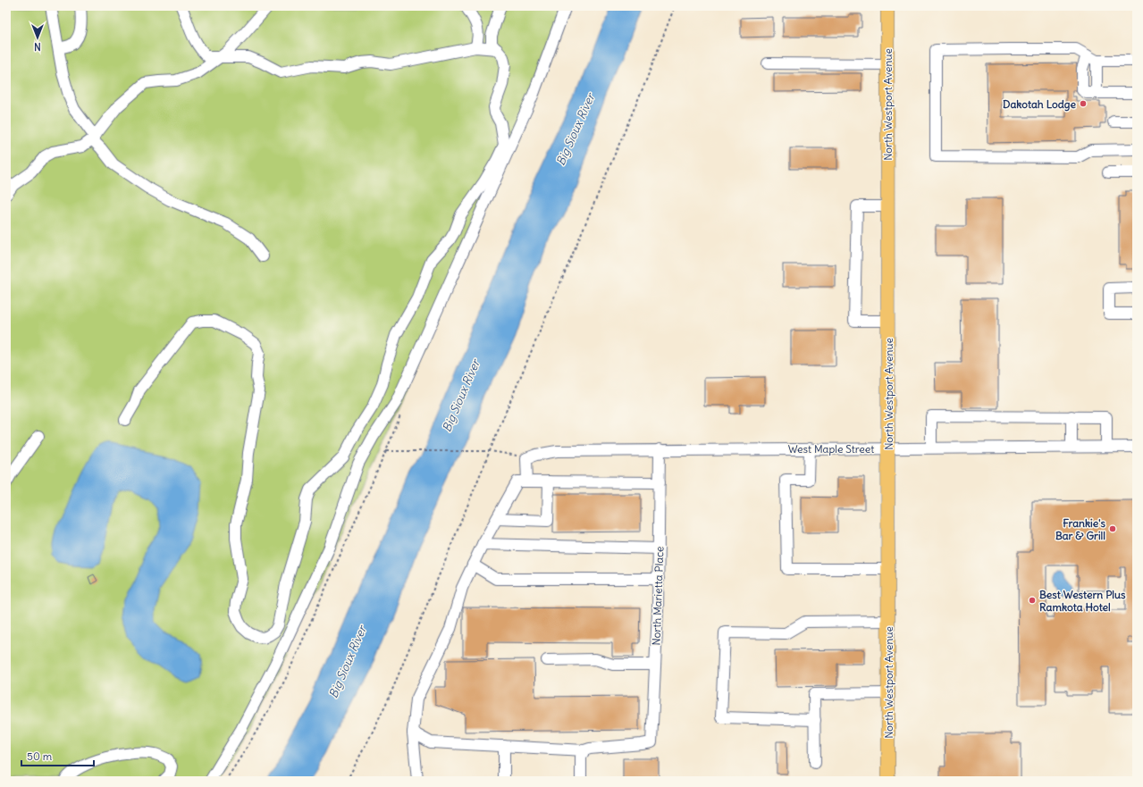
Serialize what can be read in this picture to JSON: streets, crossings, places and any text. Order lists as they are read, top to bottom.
{
  "streets": {
    "main road": ["North Westport Avenue"],
    "street": ["West Maple Street", "North Marietta Place"]
  },
  "crossings": [
    ["North Westport Avenue", "West Maple Street"],
    ["West Maple Street", "North Marietta Place"]
  ],
  "water": ["Big Sioux River"],
  "places": ["Dakotah Lodge", "Frankie's Bar & Grill", "Best Western Plus Ramkota Hotel"],
  "scale_bar": "50 m",
  "north": "bottom"
}
